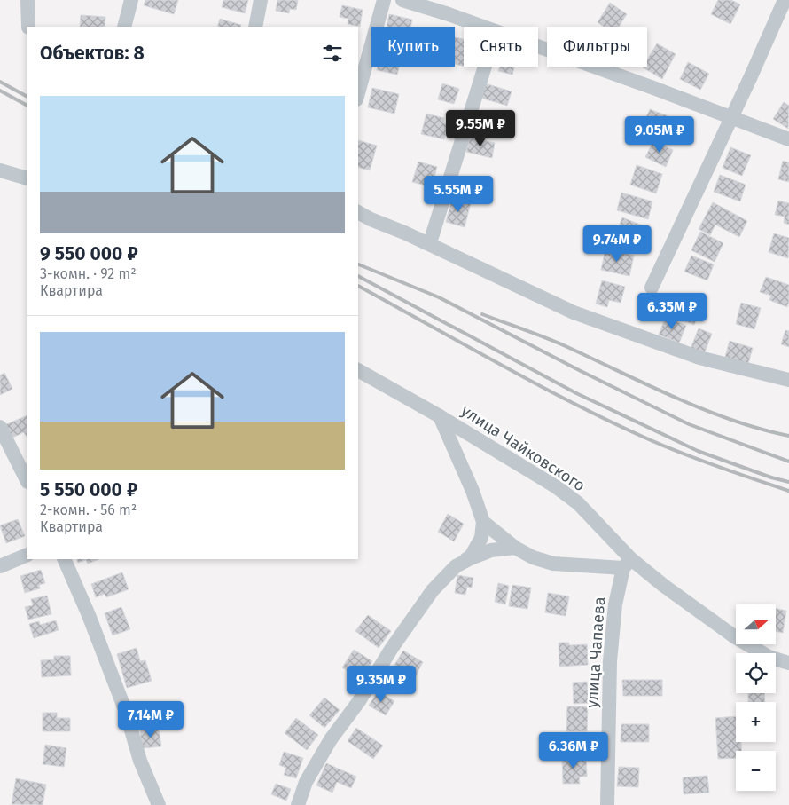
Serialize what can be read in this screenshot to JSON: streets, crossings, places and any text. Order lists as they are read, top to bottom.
{
  "streets": {
    "street": ["улица Чайковского", "улица Чапаева"]
  },
  "crossings": [
    ["улица Чайковского", "улица Чапаева"]
  ],
  "north": "right",
  "page": {
    "chip": ["Купить", "Снять", "Фильтры"],
    "heading": "Объектов: 8",
    "list": [
      {
        "name": "9 550 000 ₽",
        "note": "3-комн. · 92 m² · Квартира"
      },
      {
        "name": "5 550 000 ₽",
        "note": "2-комн. · 56 m² · Квартира"
      }
    ],
    "price": [
      "9.55M ₽",
      "9.05M ₽",
      "5.55M ₽",
      "9.74M ₽",
      "6.35M ₽",
      "9.35M ₽",
      "7.14M ₽",
      "6.36M ₽"
    ],
    "map_buttons": ["+", "−"]
  }
}
